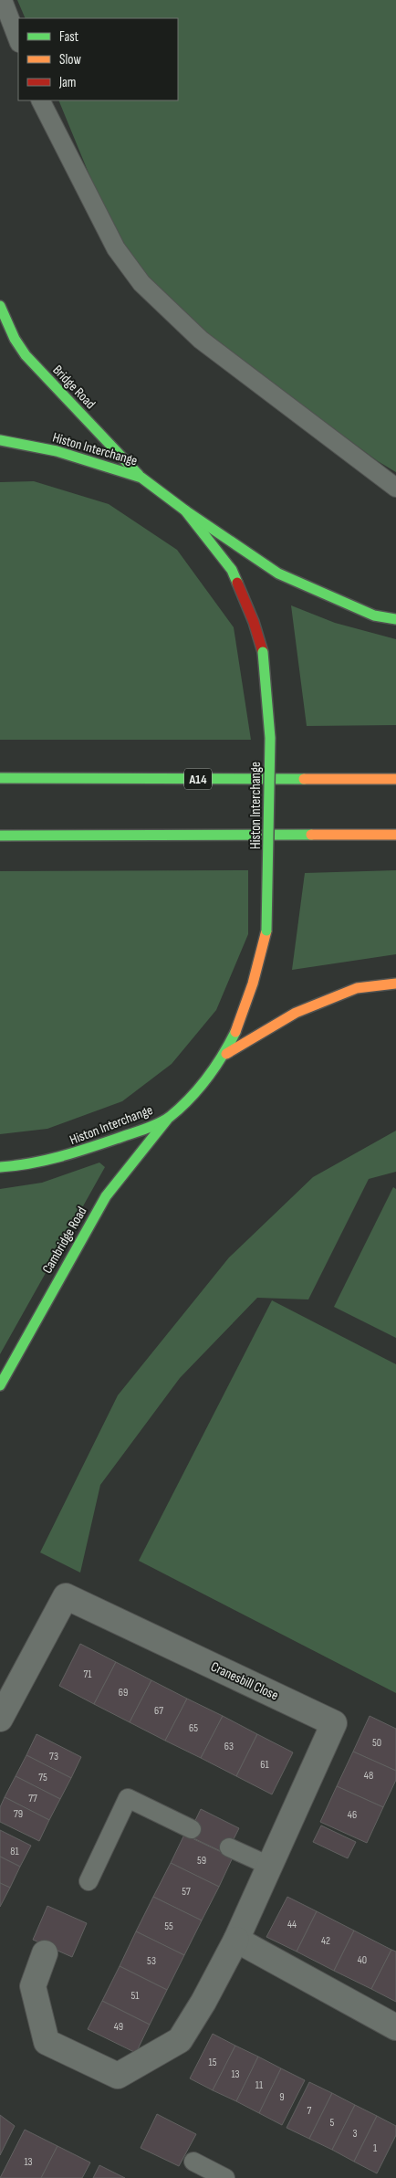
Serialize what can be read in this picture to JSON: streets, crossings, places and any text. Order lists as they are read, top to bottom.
{
  "streets": {
    "main road": [
      "Bridge Road",
      "Histon Interchange",
      "A14",
      "Cambridge Road"
    ],
    "street": ["Cranesbill Close"]
  },
  "crossings": [
    ["Bridge Road", "Histon Interchange"],
    ["Histon Interchange", "Cambridge Road"]
  ],
  "house_numbers": [
    "71",
    "69",
    "67",
    "65",
    "50",
    "63",
    "73",
    "61",
    "48",
    "75",
    "77",
    "79",
    "46",
    "81",
    "59",
    "57",
    "44",
    "55",
    "42",
    "40",
    "53",
    "51",
    "49",
    "15",
    "13",
    "11",
    "9",
    "7",
    "5",
    "3",
    "1",
    "13"
  ],
  "legend": ["Fast", "Slow", "Jam"]
}
